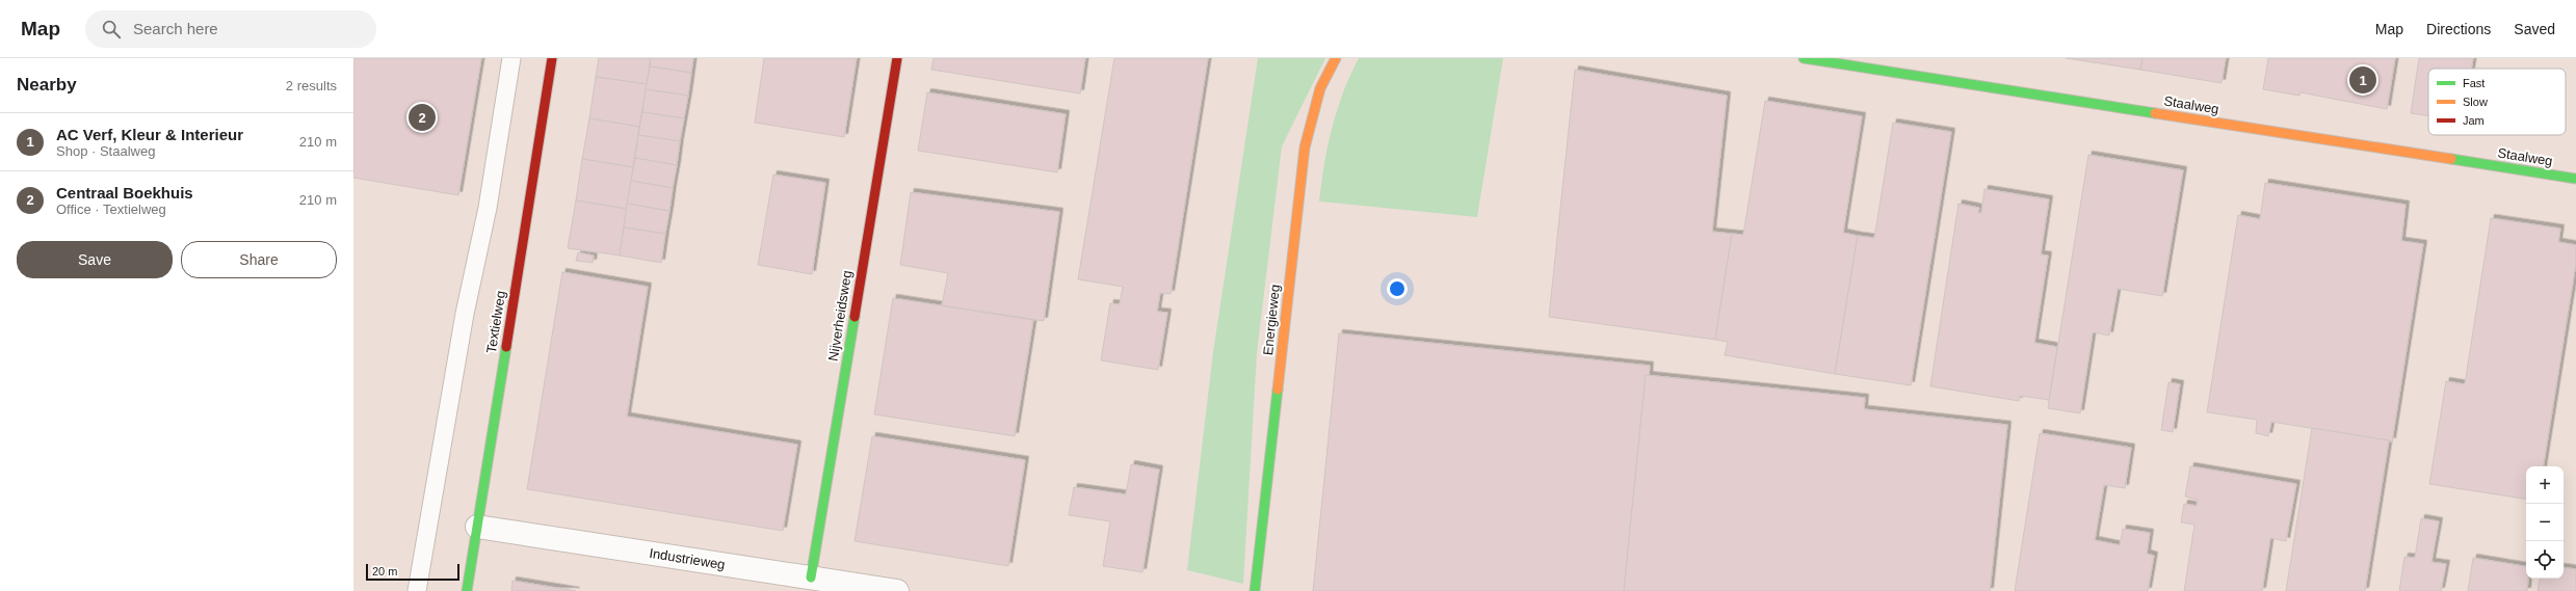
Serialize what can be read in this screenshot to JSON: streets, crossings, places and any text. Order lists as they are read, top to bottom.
{
  "streets": {
    "street": [
      "Staalweg",
      "Nijverheidsweg",
      "Energieweg",
      "Textielweg",
      "Industrieweg"
    ]
  },
  "crossings": [
    ["Nijverheidsweg", "Industrieweg"],
    ["Textielweg", "Industrieweg"]
  ],
  "legend": ["Fast", "Slow", "Jam"],
  "scale_bar": "20 m",
  "page": {
    "header": "Map",
    "search": "Search here",
    "nav": ["Map", "Directions", "Saved"],
    "heading": ["Nearby", "2 results"],
    "pins": ["1", "2"],
    "list": [
      {
        "mark": "1",
        "name": "AC Verf, Kleur & Interieur",
        "note": "Shop · Staalweg",
        "value": "210 m"
      },
      {
        "mark": "2",
        "name": "Centraal Boekhuis",
        "note": "Office · Textielweg",
        "value": "210 m"
      }
    ],
    "buttons": ["Save", "Share"],
    "map_buttons": ["+", "−"],
    "scale": "20 m"
  }
}
